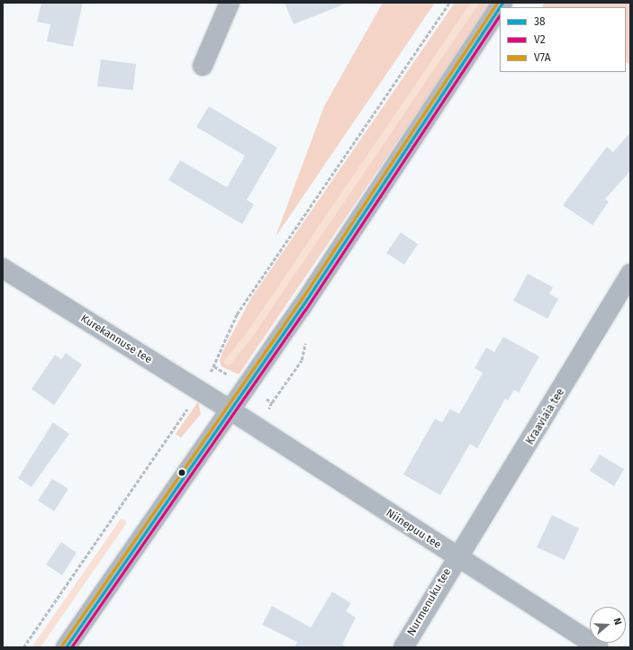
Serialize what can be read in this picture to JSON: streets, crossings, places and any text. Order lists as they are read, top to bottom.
{
  "streets": {
    "street": [
      "Kurekannuse tee",
      "Kraaviaia tee",
      "Niinepuu tee",
      "Nurmenuku tee"
    ]
  },
  "crossings": [
    ["Kurekannuse tee", "Niinepuu tee"],
    ["Kraaviaia tee", "Niinepuu tee"],
    ["Kraaviaia tee", "Nurmenuku tee"],
    ["Niinepuu tee", "Nurmenuku tee"]
  ],
  "lines": ["transit line 38", "transit line V7A", "transit line V2"],
  "legend": ["38", "V2", "V7A"],
  "north": "right"
}
